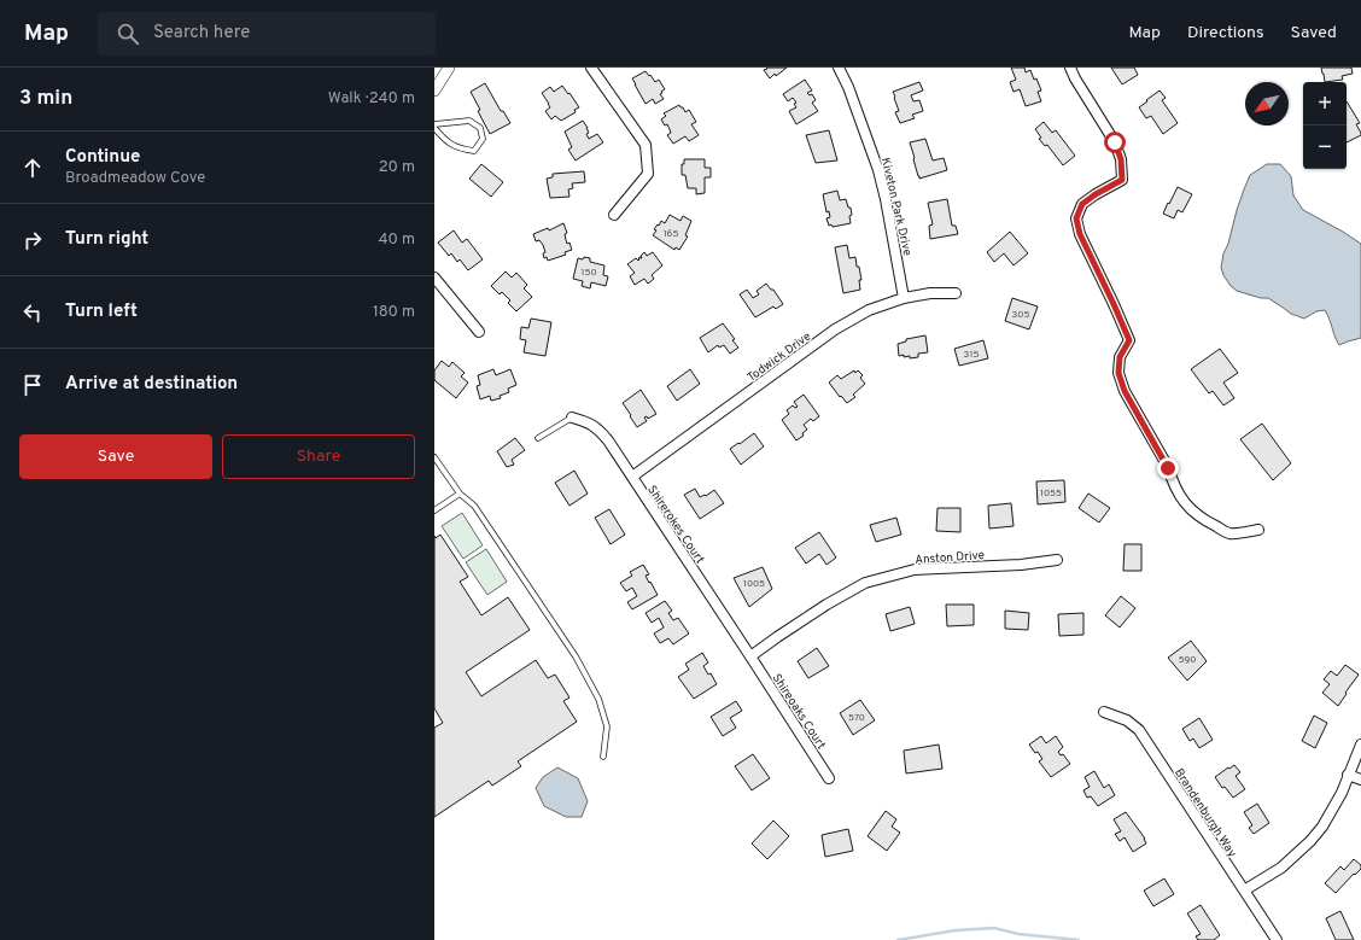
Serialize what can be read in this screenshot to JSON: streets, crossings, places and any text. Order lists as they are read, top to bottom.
{
  "streets": {
    "street": [
      "Kiveton Park Drive",
      "Todwick Drive",
      "Shirerokes Court",
      "Anston Drive",
      "Shireoaks Court",
      "Brandenburgh Way"
    ]
  },
  "crossings": [
    ["Kiveton Park Drive", "Todwick Drive"],
    ["Todwick Drive", "Shirerokes Court"],
    ["Shirerokes Court", "Anston Drive"],
    ["Shirerokes Court", "Shireoaks Court"],
    ["Anston Drive", "Shireoaks Court"]
  ],
  "house_numbers": [
    "165",
    "150",
    "305",
    "315",
    "1055",
    "1005",
    "590",
    "570"
  ],
  "north": "bottom left",
  "page": {
    "header": "Map",
    "search": "Search here",
    "nav": ["Map", "Directions", "Saved"],
    "heading": ["3 min", "Walk · 240 m"],
    "map_buttons": ["+", "−"],
    "list": [
      ["Continue", "Broadmeadow Cove", "20 m"],
      ["Turn right", "40 m"],
      ["Turn left", "180 m"],
      "Arrive at destination"
    ],
    "buttons": ["Save", "Share"]
  }
}
